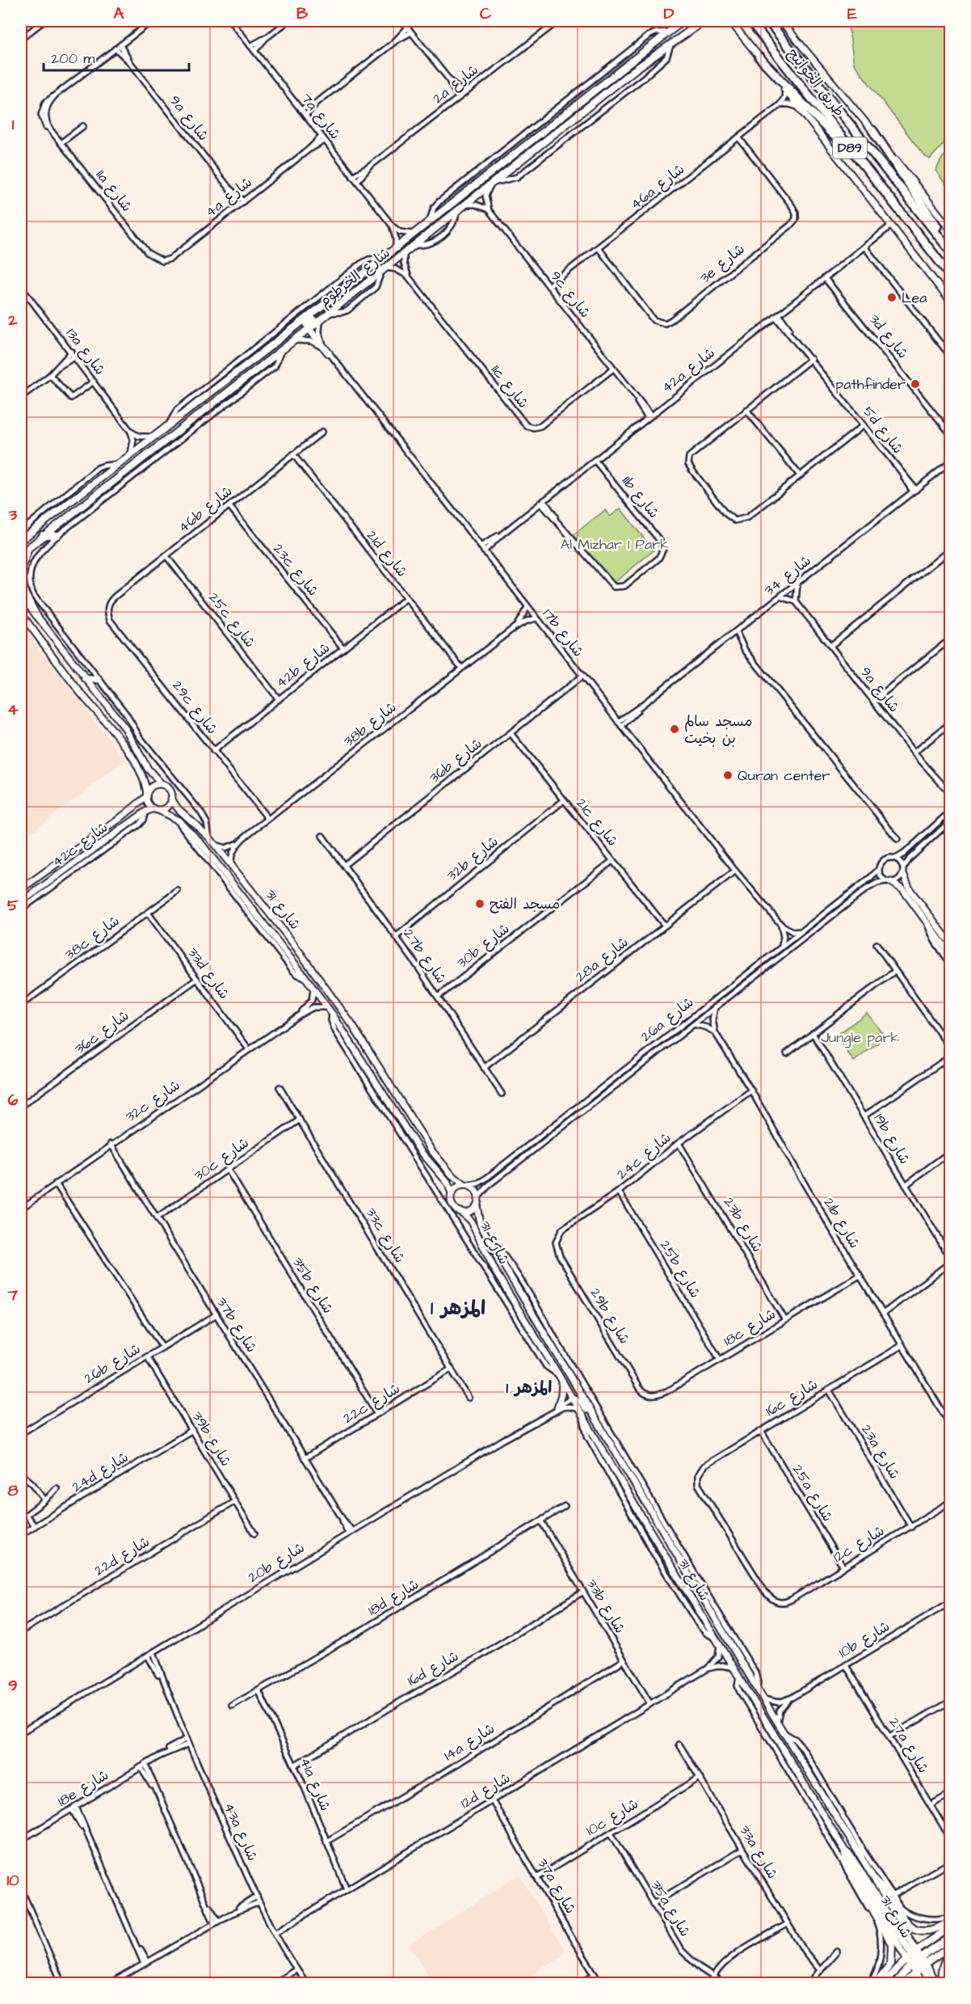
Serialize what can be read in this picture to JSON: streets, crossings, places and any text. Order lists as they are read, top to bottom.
{
  "streets": {
    "highway": ["طريق الخوانيج", "D89"],
    "main road": ["شارع الخرطوم"],
    "street": [
      "2a شارع",
      "7a شارع",
      "9a شارع",
      "46a شارع",
      "11a شارع",
      "4a شارع",
      "3e شارع",
      "9c شارع",
      "3d شارع",
      "13a شارع",
      "42a شارع",
      "11c شارع",
      "5d شارع",
      "11b شارع",
      "46b شارع",
      "21d شارع",
      "23c شارع",
      "شارع 34",
      "25c شارع",
      "17b شارع",
      "42b شارع",
      "29c شارع",
      "38b شارع",
      "36b شارع",
      "21c شارع",
      "42c شارع",
      "32b شارع",
      "شارع 31",
      "38c شارع",
      "30b شارع",
      "27b شارع",
      "28a شارع",
      "33d شارع",
      "26a شارع",
      "36c شارع",
      "32c شارع",
      "19b شارع",
      "24c شارع",
      "30c شارع",
      "21b شارع",
      "23b شارع",
      "33c شارع",
      "25b شارع",
      "35b شارع",
      "29b شارع",
      "37b شارع",
      "18c شارع",
      "26b شارع",
      "16c شارع",
      "22c شارع",
      "39b شارع",
      "23a شارع",
      "24d شارع",
      "25a شارع",
      "12c شارع",
      "22d شارع",
      "20b شارع",
      "18d شارع",
      "33b شارع",
      "10b شارع",
      "16d شارع",
      "14a شارع",
      "27a شارع",
      "41a شارع",
      "18e شارع",
      "12d شارع",
      "10c شارع",
      "43a شارع",
      "33a شارع",
      "37a شارع",
      "35a شارع"
    ]
  },
  "crossings": [
    ["2a شارع", "7a شارع"],
    ["7a شارع", "4a شارع"],
    ["7a شارع", "شارع الخرطوم"],
    ["9a شارع", "11a شارع"],
    ["9a شارع", "4a شارع"],
    ["46a شارع", "3e شارع"],
    ["46a شارع", "9c شارع"],
    ["11a شارع", "4a شارع"],
    ["شارع الخرطوم", "11c شارع"],
    ["شارع الخرطوم", "17b شارع"],
    ["9c شارع", "42a شارع"],
    ["9c شارع", "11c شارع"],
    ["3d شارع", "42a شارع"],
    ["42a شارع", "5d شارع"],
    ["42a شارع", "11b شارع"],
    ["42a شارع", "17b شارع"],
    ["5d شارع", "شارع 34"],
    ["46b شارع", "21d شارع"],
    ["46b شارع", "23c شارع"],
    ["46b شارع", "25c شارع"],
    ["46b شارع", "29c شارع"],
    ["21d شارع", "42b شارع"],
    ["21d شارع", "38b شارع"],
    ["23c شارع", "42b شارع"],
    ["شارع 34", "17b شارع"],
    ["25c شارع", "42b شارع"],
    ["17b شارع", "38b شارع"],
    ["17b شارع", "36b شارع"],
    ["17b شارع", "28a شارع"],
    ["42b شارع", "29c شارع"],
    ["29c شارع", "38b شارع"],
    ["38b شارع", "شارع 31"],
    ["36b شارع", "21c شارع"],
    ["36b شارع", "27b شارع"],
    ["21c شارع", "32b شارع"],
    ["21c شارع", "30b شارع"],
    ["21c شارع", "28a شارع"],
    ["42c شارع", "شارع 31"],
    ["32b شارع", "27b شارع"],
    ["شارع 31", "26a شارع"],
    ["شارع 31", "32c شارع"],
    ["شارع 31", "20b شارع"],
    ["شارع 31", "10b شارع"],
    ["شارع 31", "12d شارع"],
    ["38c شارع", "33d شارع"],
    ["30b شارع", "27b شارع"],
    ["27b شارع", "28a شارع"],
    ["33d شارع", "36c شارع"],
    ["33d شارع", "32c شارع"],
    ["32c شارع", "37b شارع"],
    ["24c شارع", "21b شارع"],
    ["24c شارع", "23b شارع"],
    ["24c شارع", "25b شارع"],
    ["24c شارع", "29b شارع"],
    ["30c شارع", "33c شارع"],
    ["30c شارع", "35b شارع"],
    ["30c شارع", "37b شارع"],
    ["21b شارع", "18c شارع"],
    ["21b شارع", "16c شارع"],
    ["23b شارع", "18c شارع"],
    ["33c شارع", "22c شارع"],
    ["25b شارع", "18c شارع"],
    ["35b شارع", "22c شارع"],
    ["29b شارع", "18c شارع"],
    ["37b شارع", "26b شارع"],
    ["37b شارع", "22c شارع"],
    ["37b شارع", "20b شارع"],
    ["26b شارع", "39b شارع"],
    ["16c شارع", "23a شارع"],
    ["16c شارع", "25a شارع"],
    ["16c شارع", "12c شارع"],
    ["39b شارع", "24d شارع"],
    ["39b شارع", "22d شارع"],
    ["23a شارع", "12c شارع"],
    ["25a شارع", "12c شارع"],
    ["20b شارع", "43a شارع"],
    ["18d شارع", "33b شارع"],
    ["18d شارع", "41a شارع"],
    ["33b شارع", "16d شارع"],
    ["33b شارع", "14a شارع"],
    ["33b شارع", "12d شارع"],
    ["10b شارع", "27a شارع"],
    ["16d شارع", "41a شارع"],
    ["14a شارع", "41a شارع"],
    ["41a شارع", "12d شارع"],
    ["18e شارع", "43a شارع"],
    ["12d شارع", "43a شارع"],
    ["12d شارع", "37a شارع"],
    ["10c شارع", "33a شارع"],
    ["10c شارع", "37a شارع"],
    ["10c شارع", "35a شارع"]
  ],
  "districts": ["المزهر 1", "المزهر 1"],
  "parks": ["Al Mizhar 1 Park", "Jungle park"],
  "places": [
    "Lea",
    "pathfinder",
    "مسجد سالم بن بخيت",
    "Quran center",
    "مسجد الفتح"
  ],
  "scale_bar": "200 m",
  "grid": {
    "columns": [
      "A",
      "B",
      "C",
      "D",
      "E"
    ],
    "rows": [
      "1",
      "2",
      "3",
      "4",
      "5",
      "6",
      "7",
      "8",
      "9",
      "10"
    ]
  }
}
